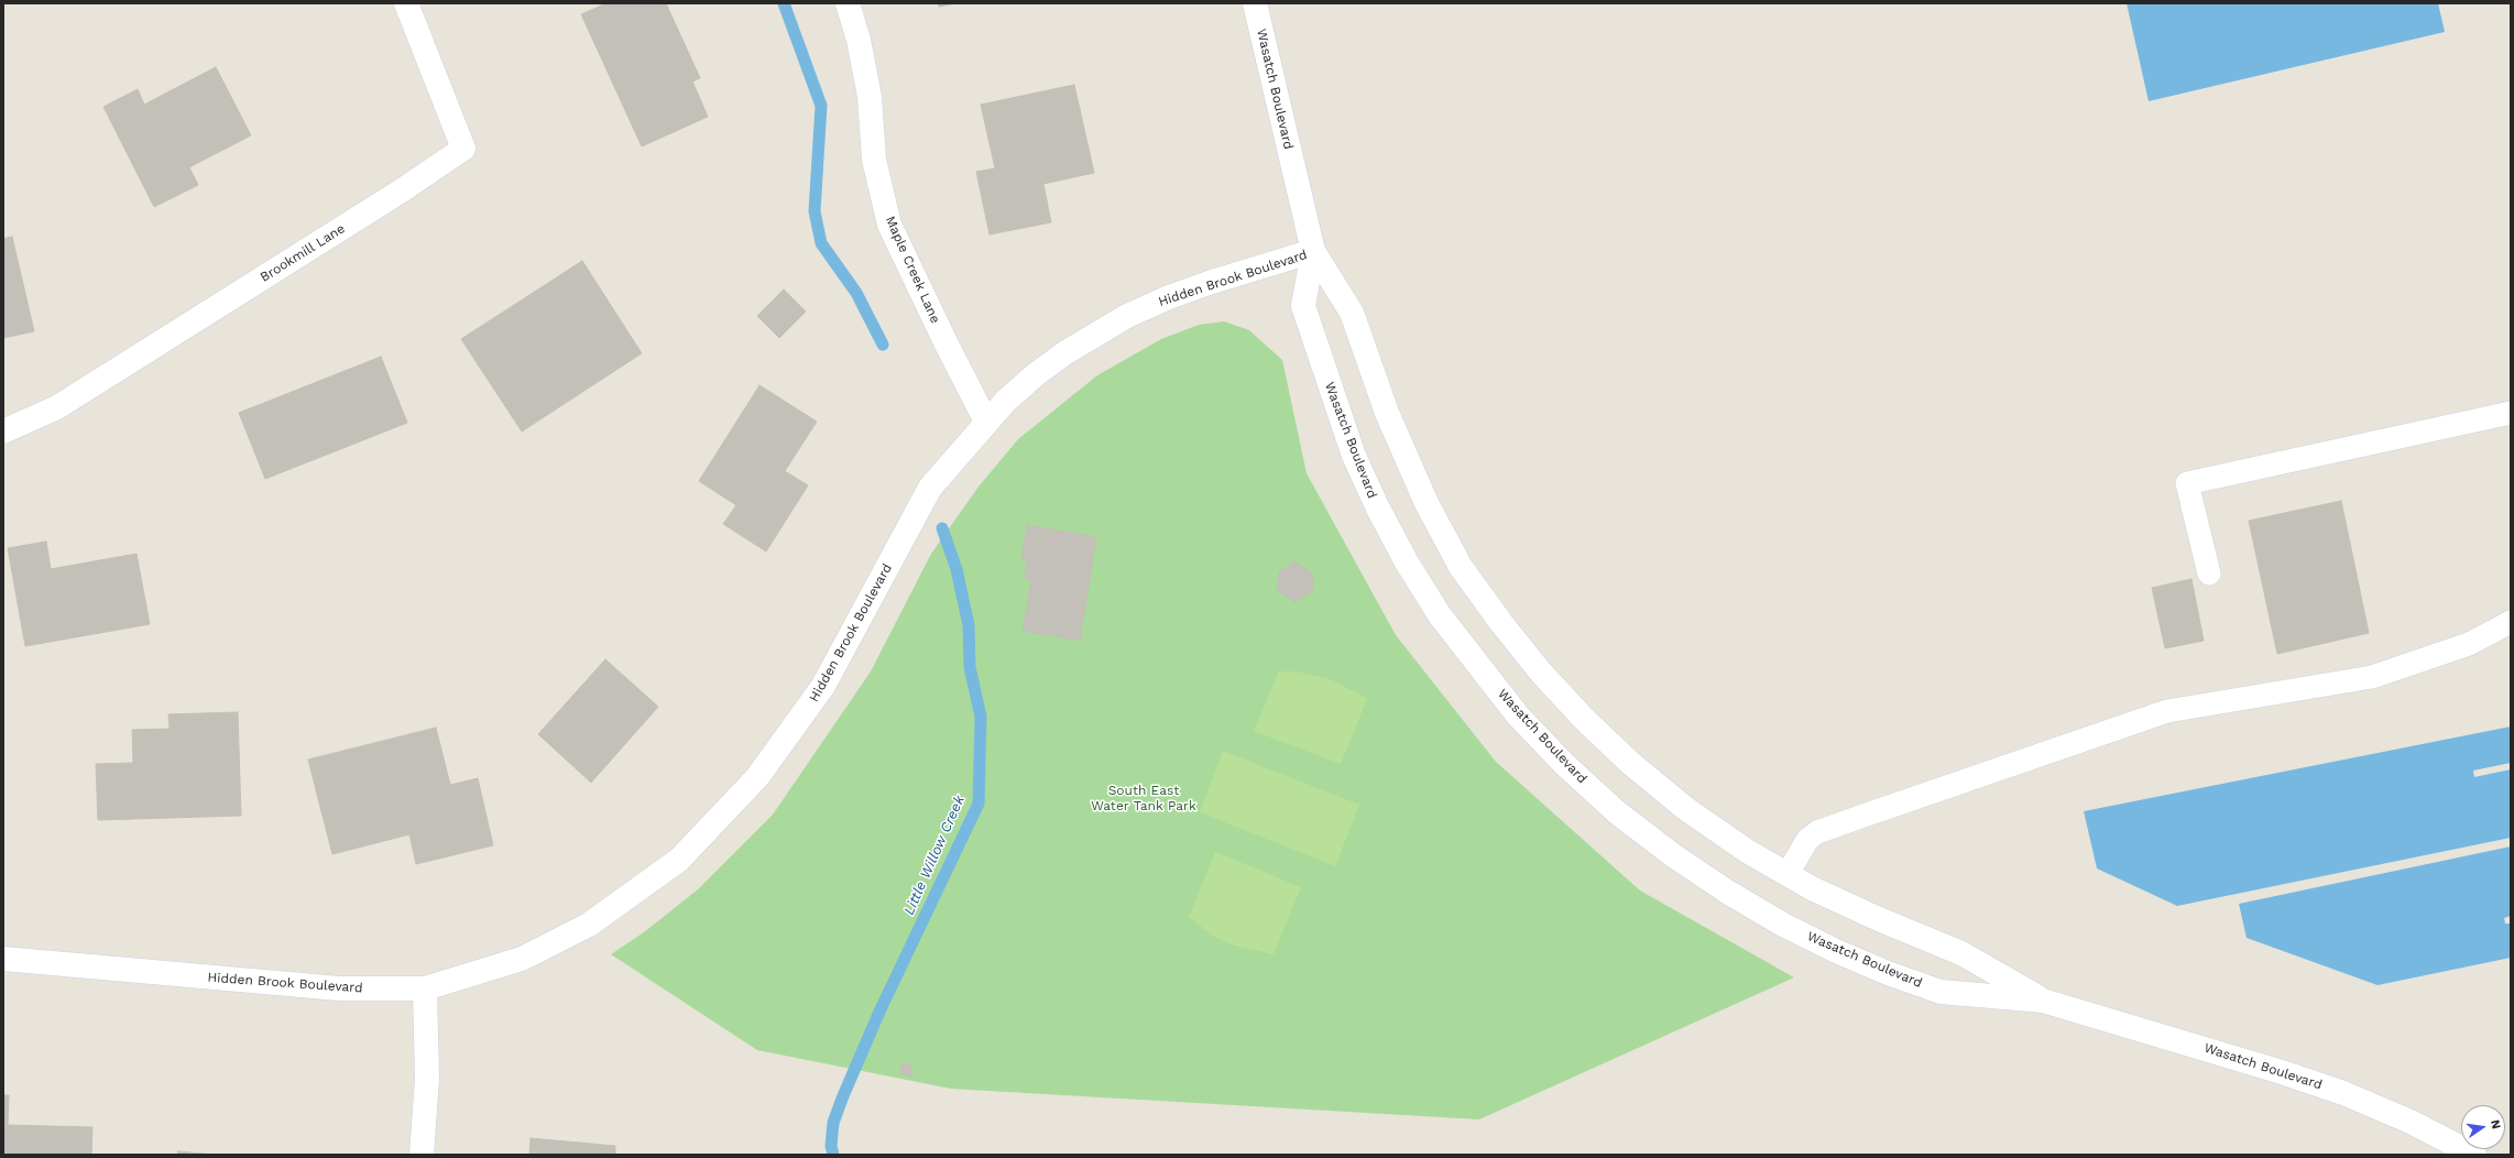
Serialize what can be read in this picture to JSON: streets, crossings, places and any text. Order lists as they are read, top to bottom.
{
  "streets": {
    "street": [
      "Wasatch Boulevard",
      "Brookmill Lane",
      "Maple Creek Lane",
      "Hidden Brook Boulevard"
    ]
  },
  "crossings": [
    ["Wasatch Boulevard", "Hidden Brook Boulevard"],
    ["Maple Creek Lane", "Hidden Brook Boulevard"]
  ],
  "water": ["Little Willow Creek"],
  "parks": ["South East Water Tank Park"],
  "north": "right"
}
